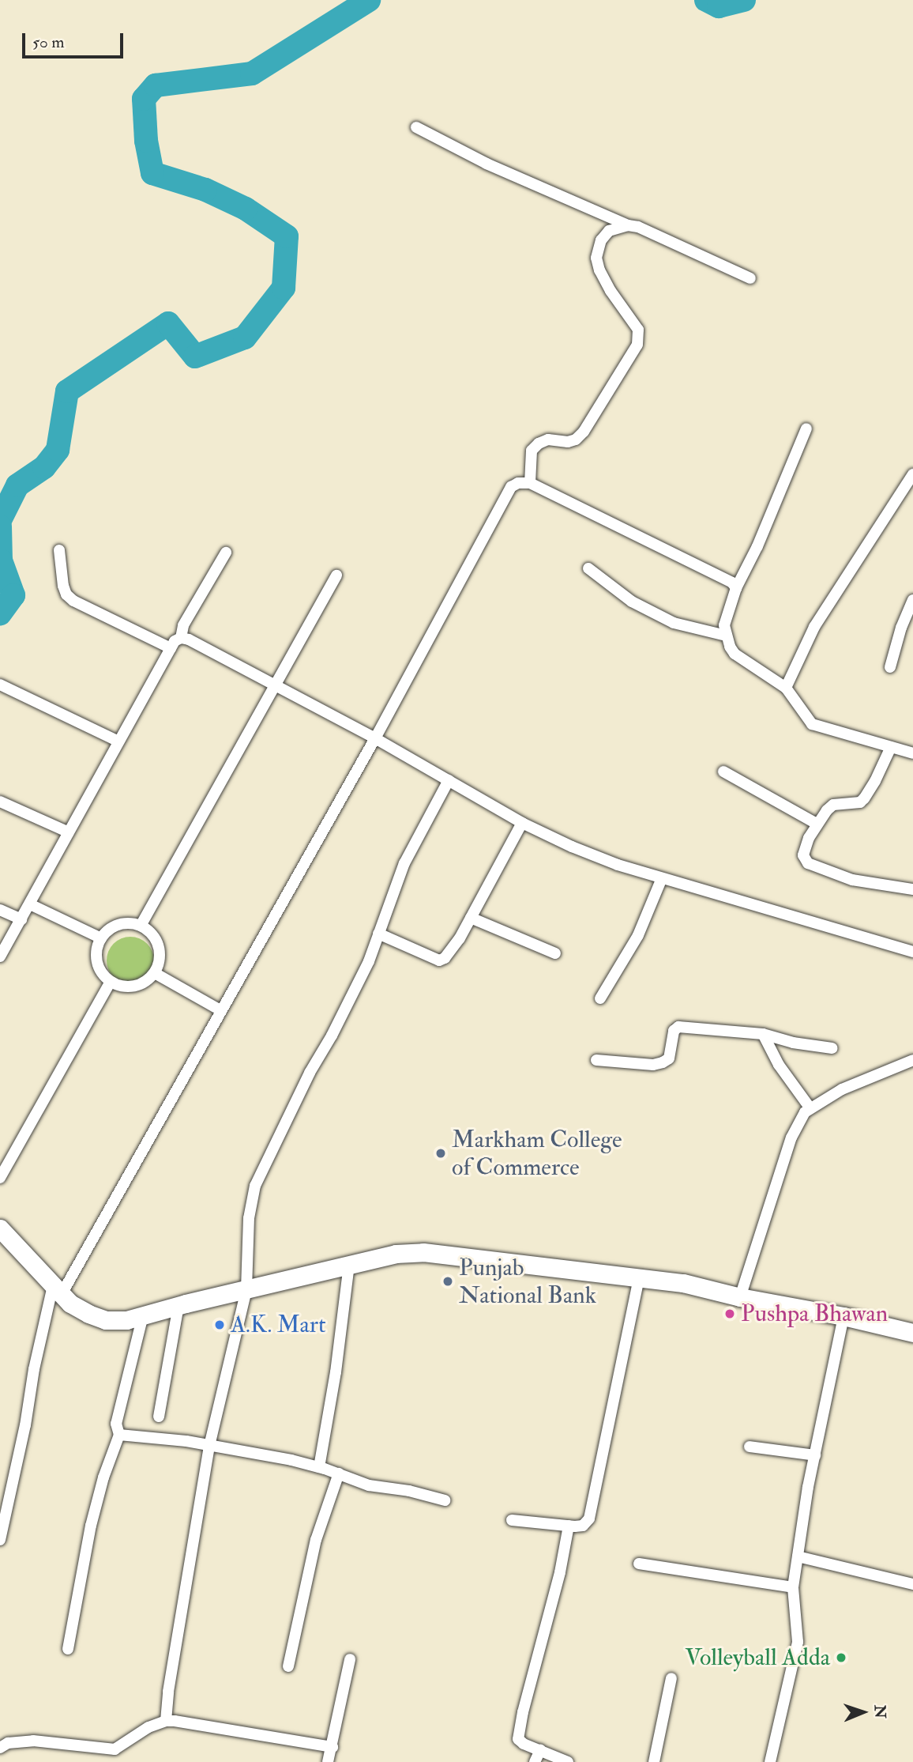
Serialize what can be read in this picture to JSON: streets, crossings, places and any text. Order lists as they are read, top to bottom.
{
  "places": [
    "Markham College of Commerce",
    "Punjab National Bank",
    "Pushpa Bhawan",
    "A.K. Mart",
    "Volleyball Adda"
  ],
  "scale_bar": "50 m",
  "north": "right"
}
